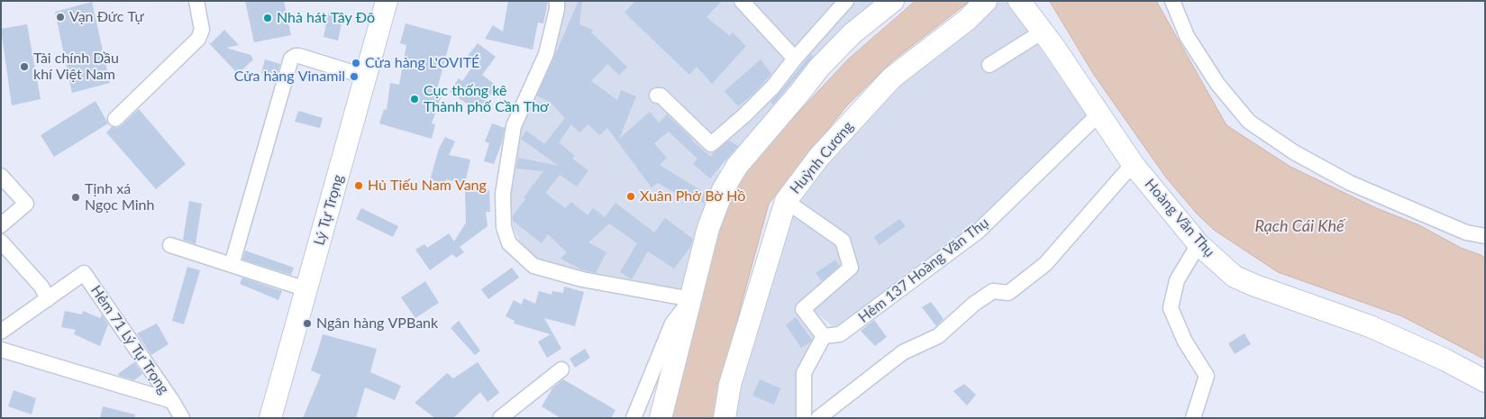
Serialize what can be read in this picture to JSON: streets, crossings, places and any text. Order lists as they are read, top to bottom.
{
  "streets": {
    "street": [
      "Huỳnh Cương",
      "Lý Tự Trọng",
      "Hoàng Văn Thụ",
      "Hẻm 137 Hoàng Văn Thụ",
      "Hẻm 71 Lý Tự Trọng"
    ]
  },
  "crossings": [
    ["Hoàng Văn Thụ", "Hẻm 137 Hoàng Văn Thụ"]
  ],
  "water": ["Rạch Cái Khế"],
  "places": [
    "Vạn Đức Tự",
    "Nhà hát Tây Đô",
    "Cửa hàng L'OVITÉ",
    "Tài chính Dầu khí Việt Nam",
    "Cửa hàng Vinamil",
    "Cục thống kê Thành phố Cần Thơ",
    "Hủ Tiếu Nam Vang",
    "Xuân Phở Bờ Hồ",
    "Tịnh xá Ngọc Minh",
    "Ngân hàng VPBank"
  ]
}
